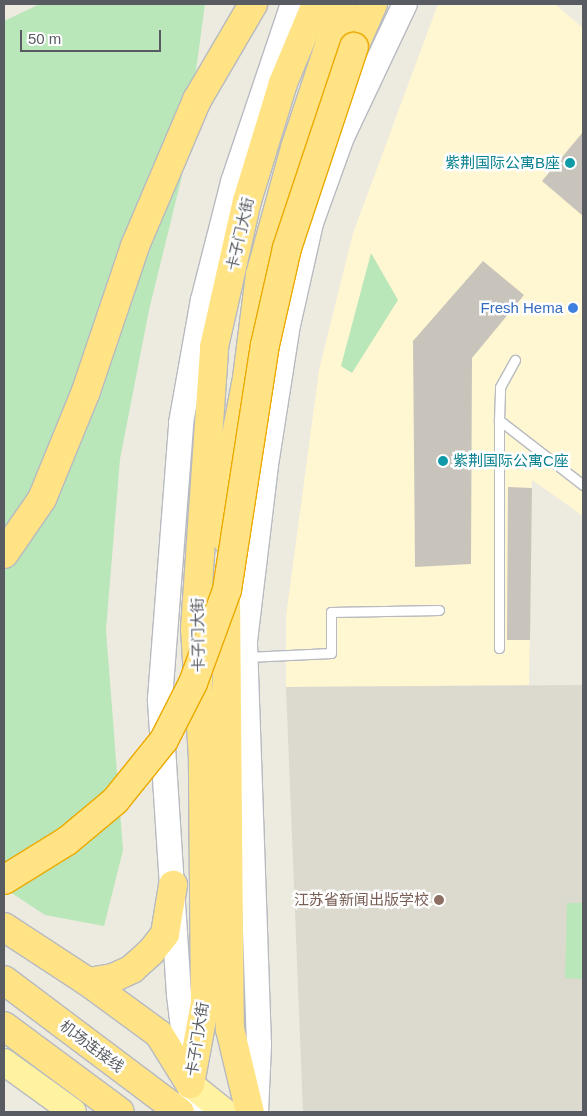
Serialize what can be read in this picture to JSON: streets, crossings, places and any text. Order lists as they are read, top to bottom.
{
  "streets": {
    "highway": ["卡子门大街", "机场连接线"]
  },
  "places": [
    "紫荆国际公寓B座",
    "Fresh Hema",
    "紫荆国际公寓C座",
    "江苏省新闻出版学校"
  ],
  "scale_bar": "50 m"
}
